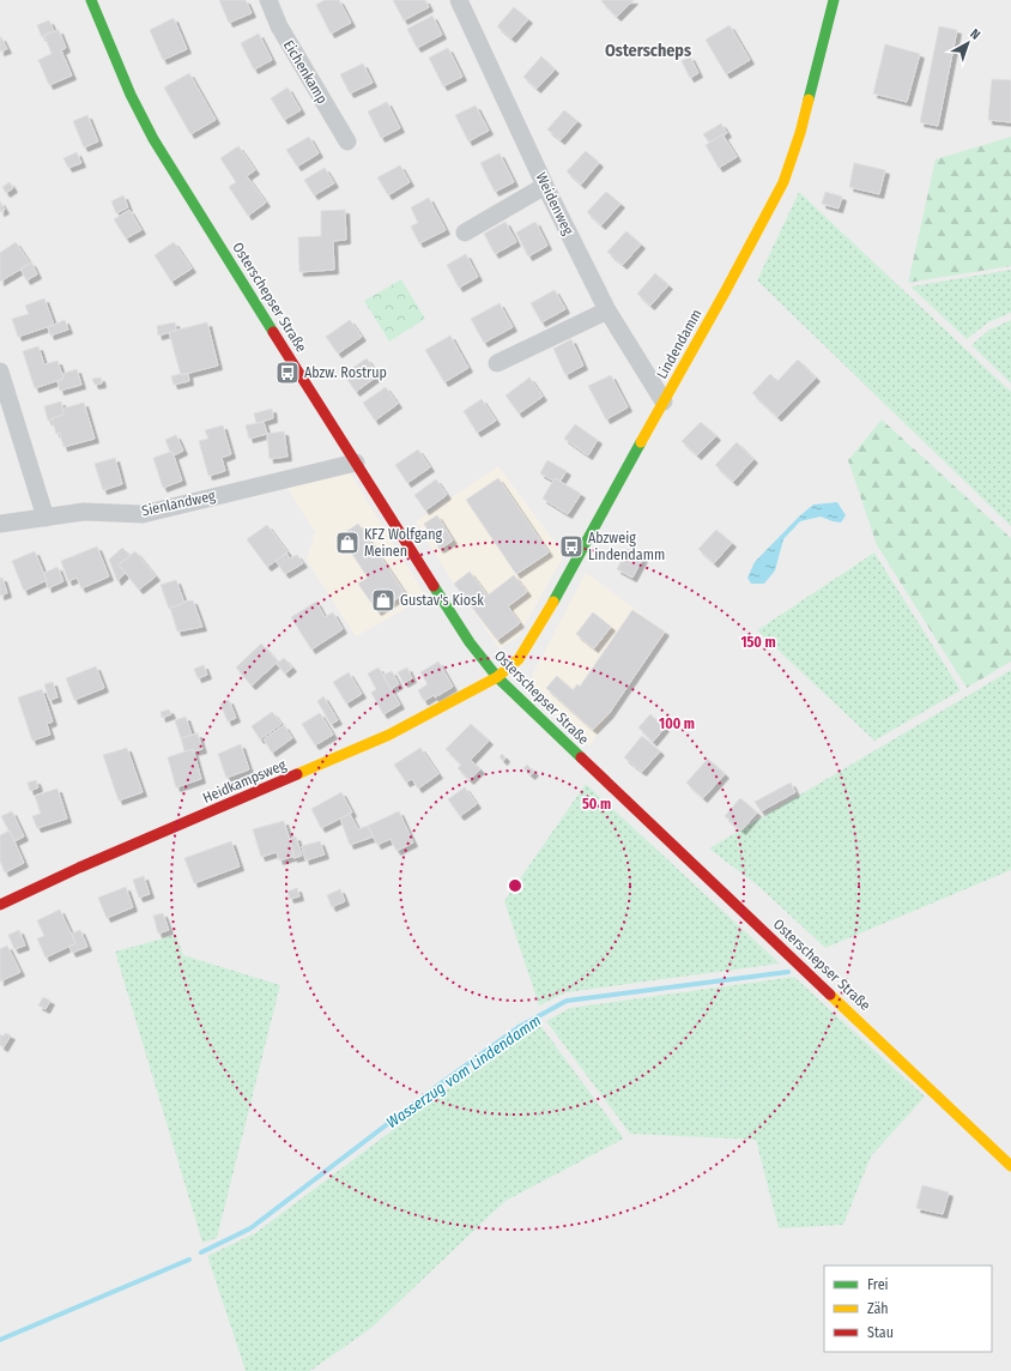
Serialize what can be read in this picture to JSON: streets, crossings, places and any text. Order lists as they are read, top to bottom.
{
  "streets": {
    "main road": ["Osterschepser Straße", "Lindendamm", "Heidkampsweg"],
    "street": ["Eichenkamp", "Weidenweg", "Sienlandweg"]
  },
  "crossings": [
    ["Weidenweg", "Lindendamm"],
    ["Osterschepser Straße", "Lindendamm"],
    ["Osterschepser Straße", "Sienlandweg"],
    ["Osterschepser Straße", "Heidkampsweg"],
    ["Lindendamm", "Heidkampsweg"]
  ],
  "districts": ["Osterscheps"],
  "water": ["Wasserzug vom Lindendamm"],
  "places": {
    "bus stop": ["Abzw. Rostrup", "Abzweig Lindendamm"],
    "shop": ["KFZ Wolfgang Meinen", "Gustav's Kiosk"]
  },
  "legend": ["Frei", "Zäh", "Stau"],
  "north": "top right",
  "rings": ["150 m", "100 m", "50 m"]
}
